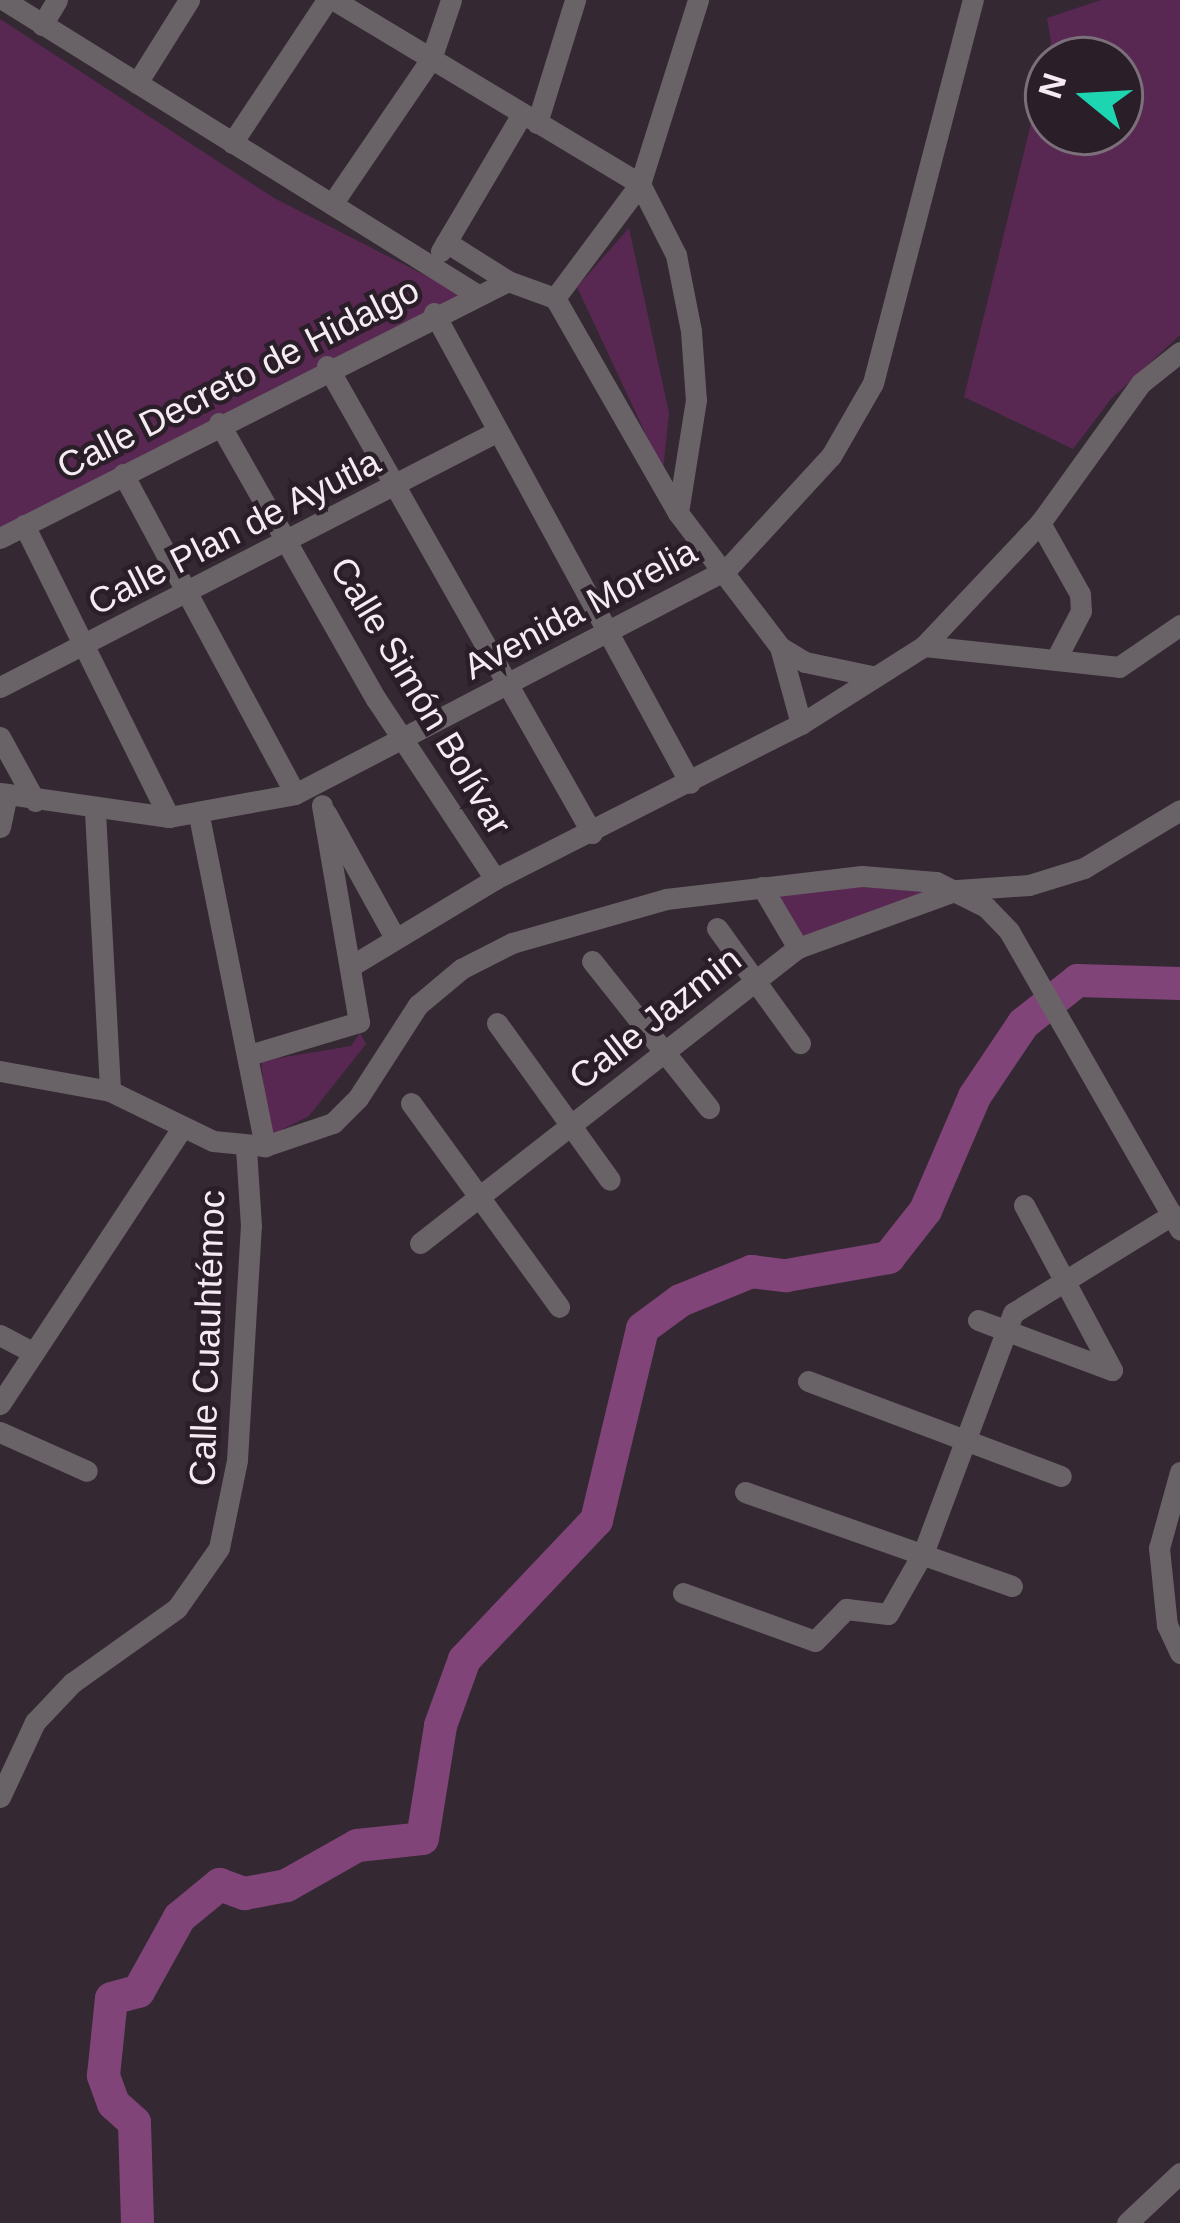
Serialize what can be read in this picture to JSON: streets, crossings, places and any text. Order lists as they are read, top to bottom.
{
  "streets": {
    "street": [
      "Calle Decreto de Hidalgo",
      "Calle Plan de Ayutla",
      "Avenida Morelia",
      "Calle Simón Bolívar",
      "Calle Jazmin",
      "Calle Cuauhtémoc"
    ]
  },
  "crossings": [
    ["Calle Decreto de Hidalgo", "Calle Simón Bolívar"],
    ["Calle Plan de Ayutla", "Calle Simón Bolívar"],
    ["Avenida Morelia", "Calle Simón Bolívar"],
    ["Avenida Morelia", "Calle Cuauhtémoc"]
  ],
  "north": "left"
}
